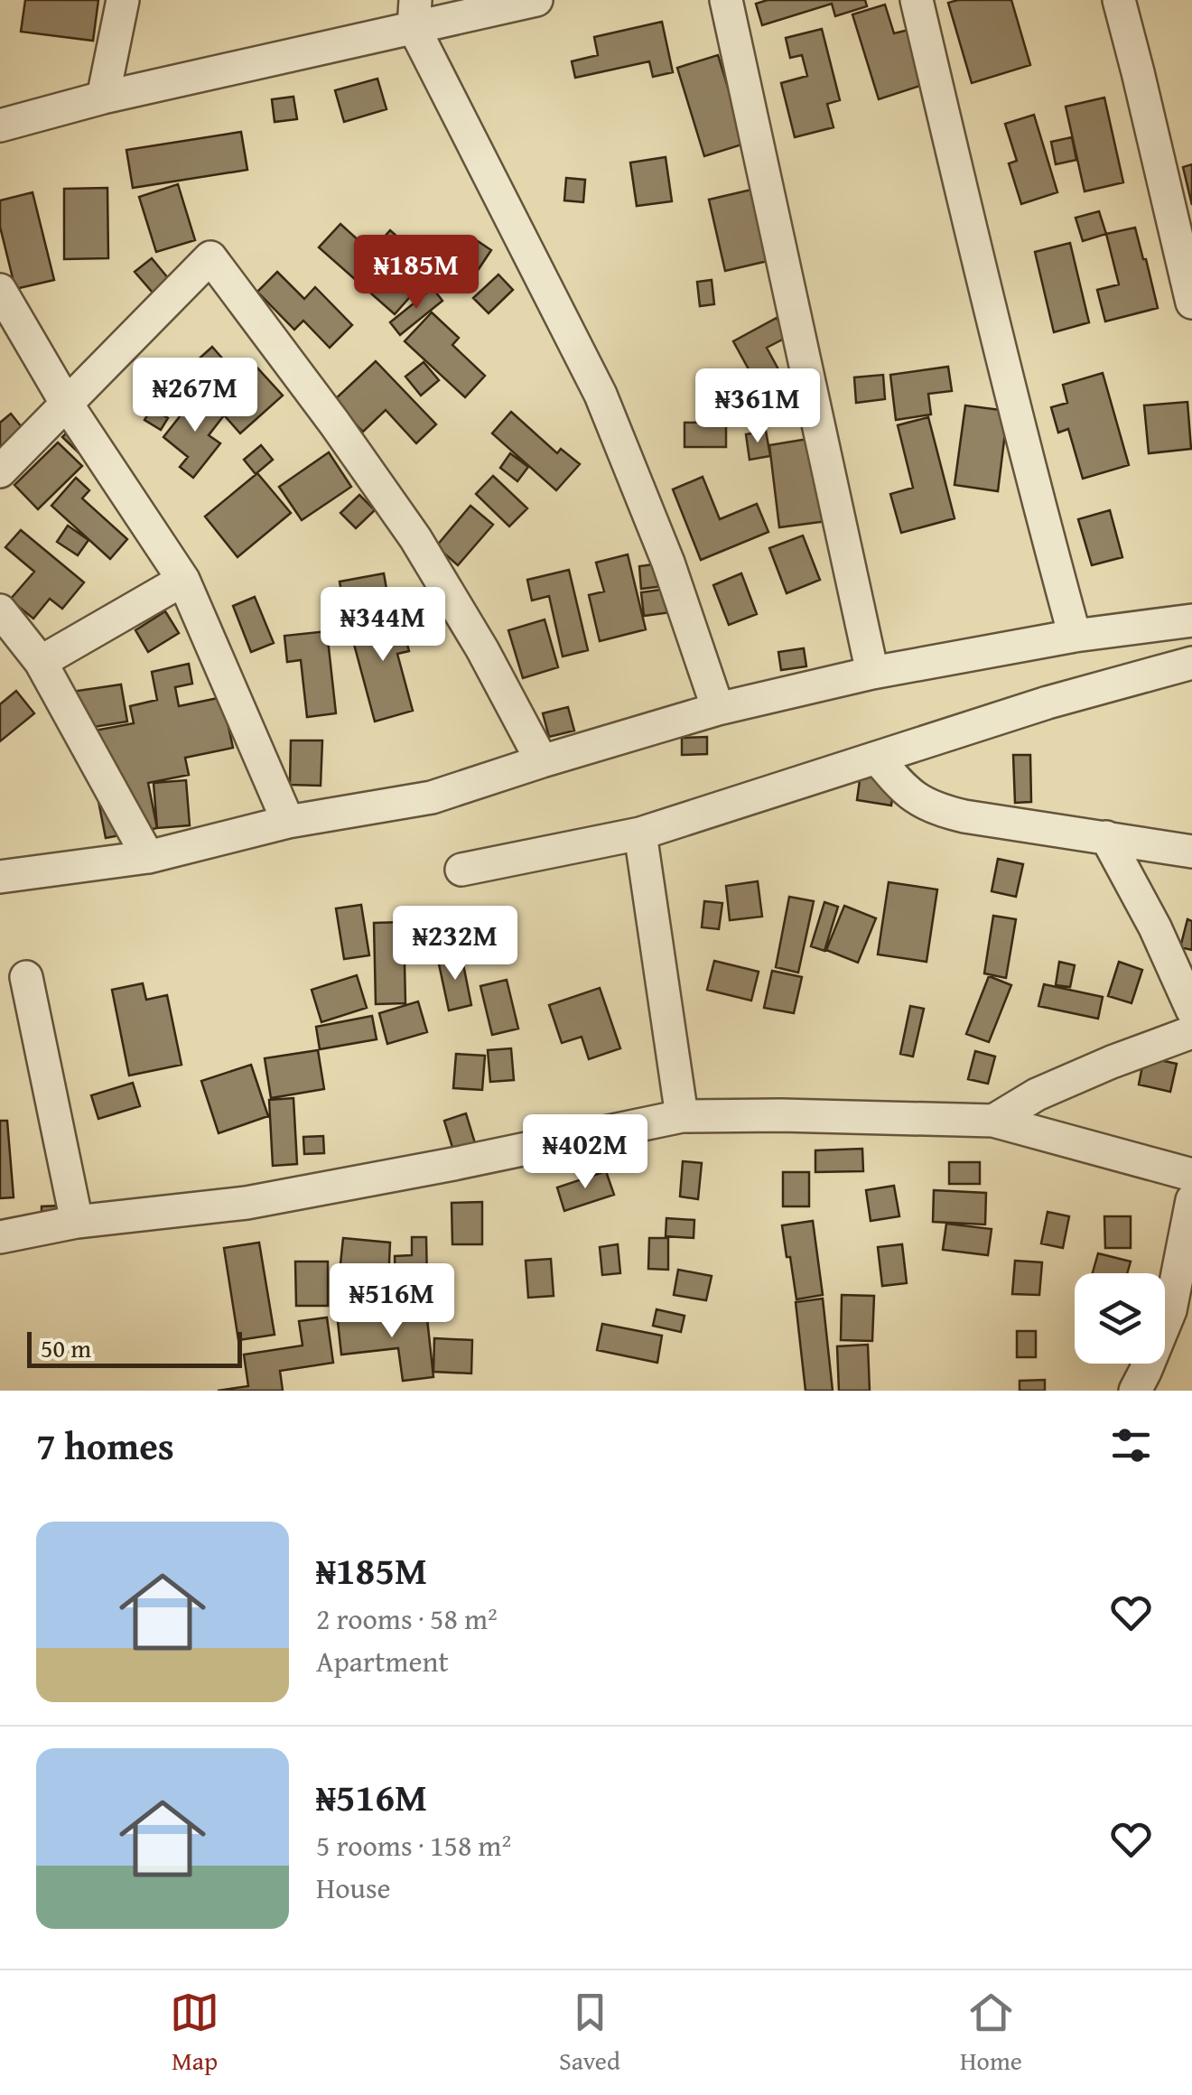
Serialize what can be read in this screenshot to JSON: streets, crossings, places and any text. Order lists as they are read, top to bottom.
{
  "scale_bar": "50 m",
  "page": {
    "price": [
      "₦185M",
      "₦267M",
      "₦361M",
      "₦344M",
      "₦232M",
      "₦402M",
      "₦516M"
    ],
    "scale": "50 m",
    "heading": "7 homes",
    "list": [
      {
        "name": "₦185M",
        "note": "2 rooms · 58 m² · Apartment"
      },
      {
        "name": "₦516M",
        "note": "5 rooms · 158 m² · House"
      }
    ],
    "tabs": ["Map", "Saved", "Home"]
  }
}
